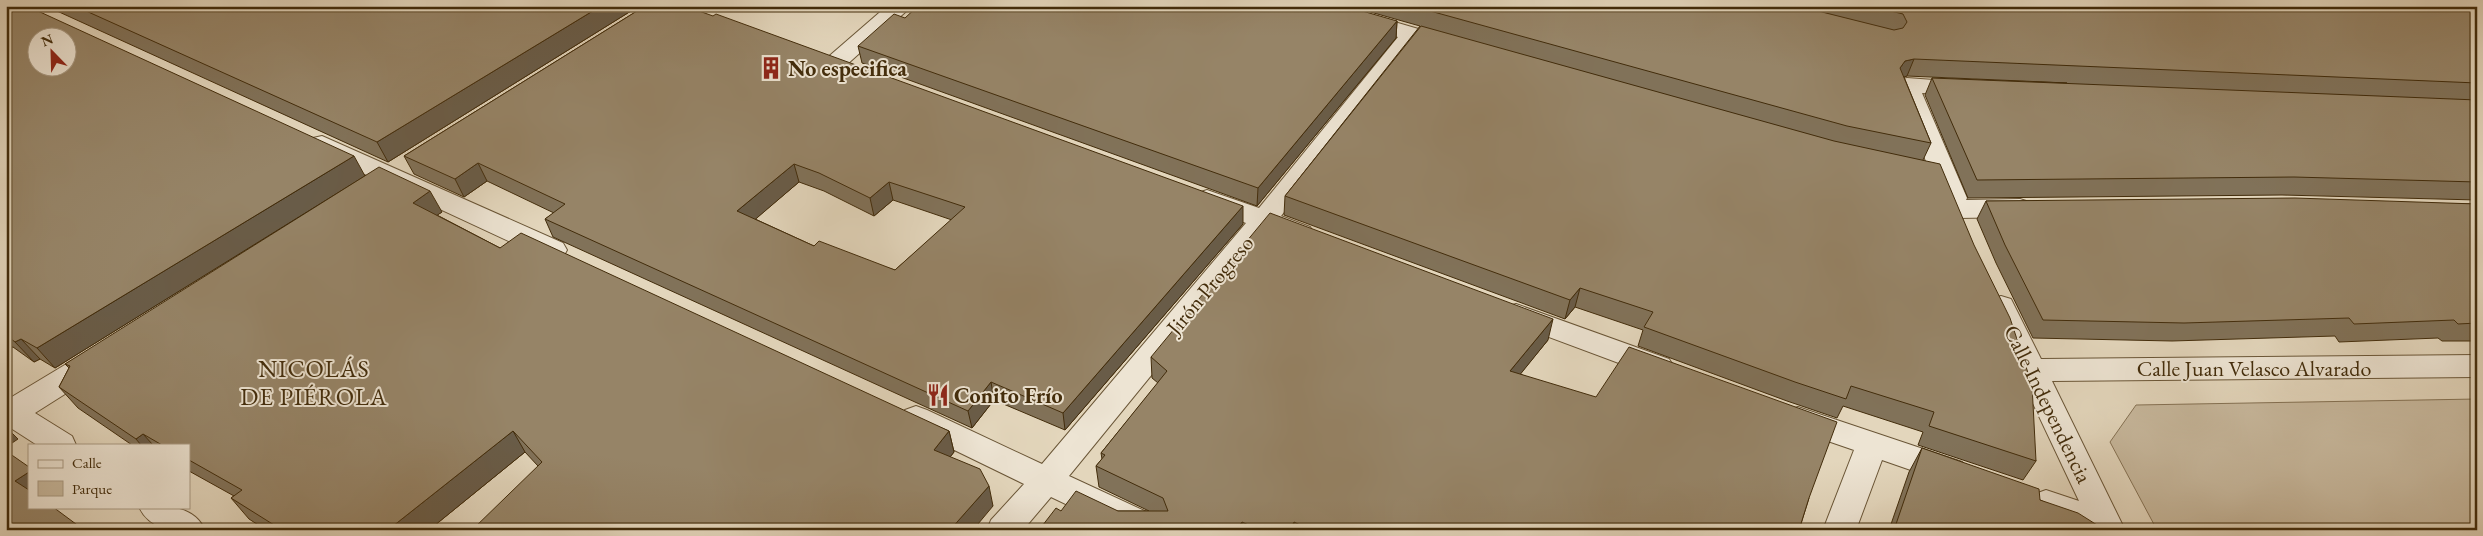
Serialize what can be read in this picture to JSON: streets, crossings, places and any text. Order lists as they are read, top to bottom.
{
  "streets": {
    "street": ["Jirón Progreso", "Calle Juan Velasco Alvarado", "Calle Independencia"]
  },
  "crossings": [
    ["Calle Juan Velasco Alvarado", "Calle Independencia"]
  ],
  "districts": ["NICOLÁS DE PIÉROLA"],
  "places": {
    "building": ["No especifica"],
    "restaurant": ["Conito Frío"]
  },
  "legend": ["Calle", "Parque"],
  "north": "top left"
}
